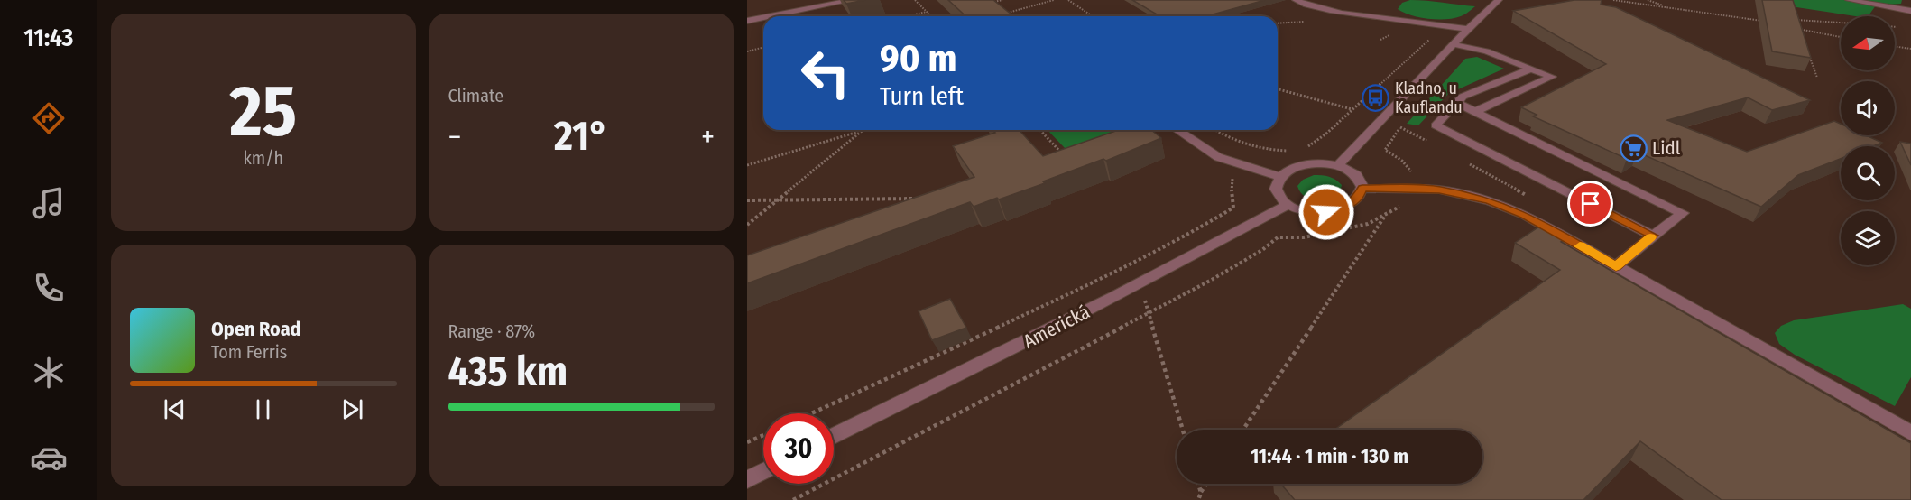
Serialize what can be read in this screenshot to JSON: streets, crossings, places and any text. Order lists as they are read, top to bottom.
{
  "streets": {
    "street": ["Americká"]
  },
  "places": {
    "bus stop": ["Kladno, u Kauflandu"],
    "supermarket": ["Lidl"]
  },
  "north": "left",
  "page": {
    "tabs": "11:43",
    "tile": [
      ["25", "km/h"],
      "Climate",
      ["Range · 87%", "435 km"]
    ],
    "turn": ["90 m", "Turn left"],
    "heat": ["−", "21°", "+"],
    "song": ["Open Road", "Tom Ferris"],
    "limit": "30",
    "trip": "11:44 · 1 min · 130 m"
  }
}
